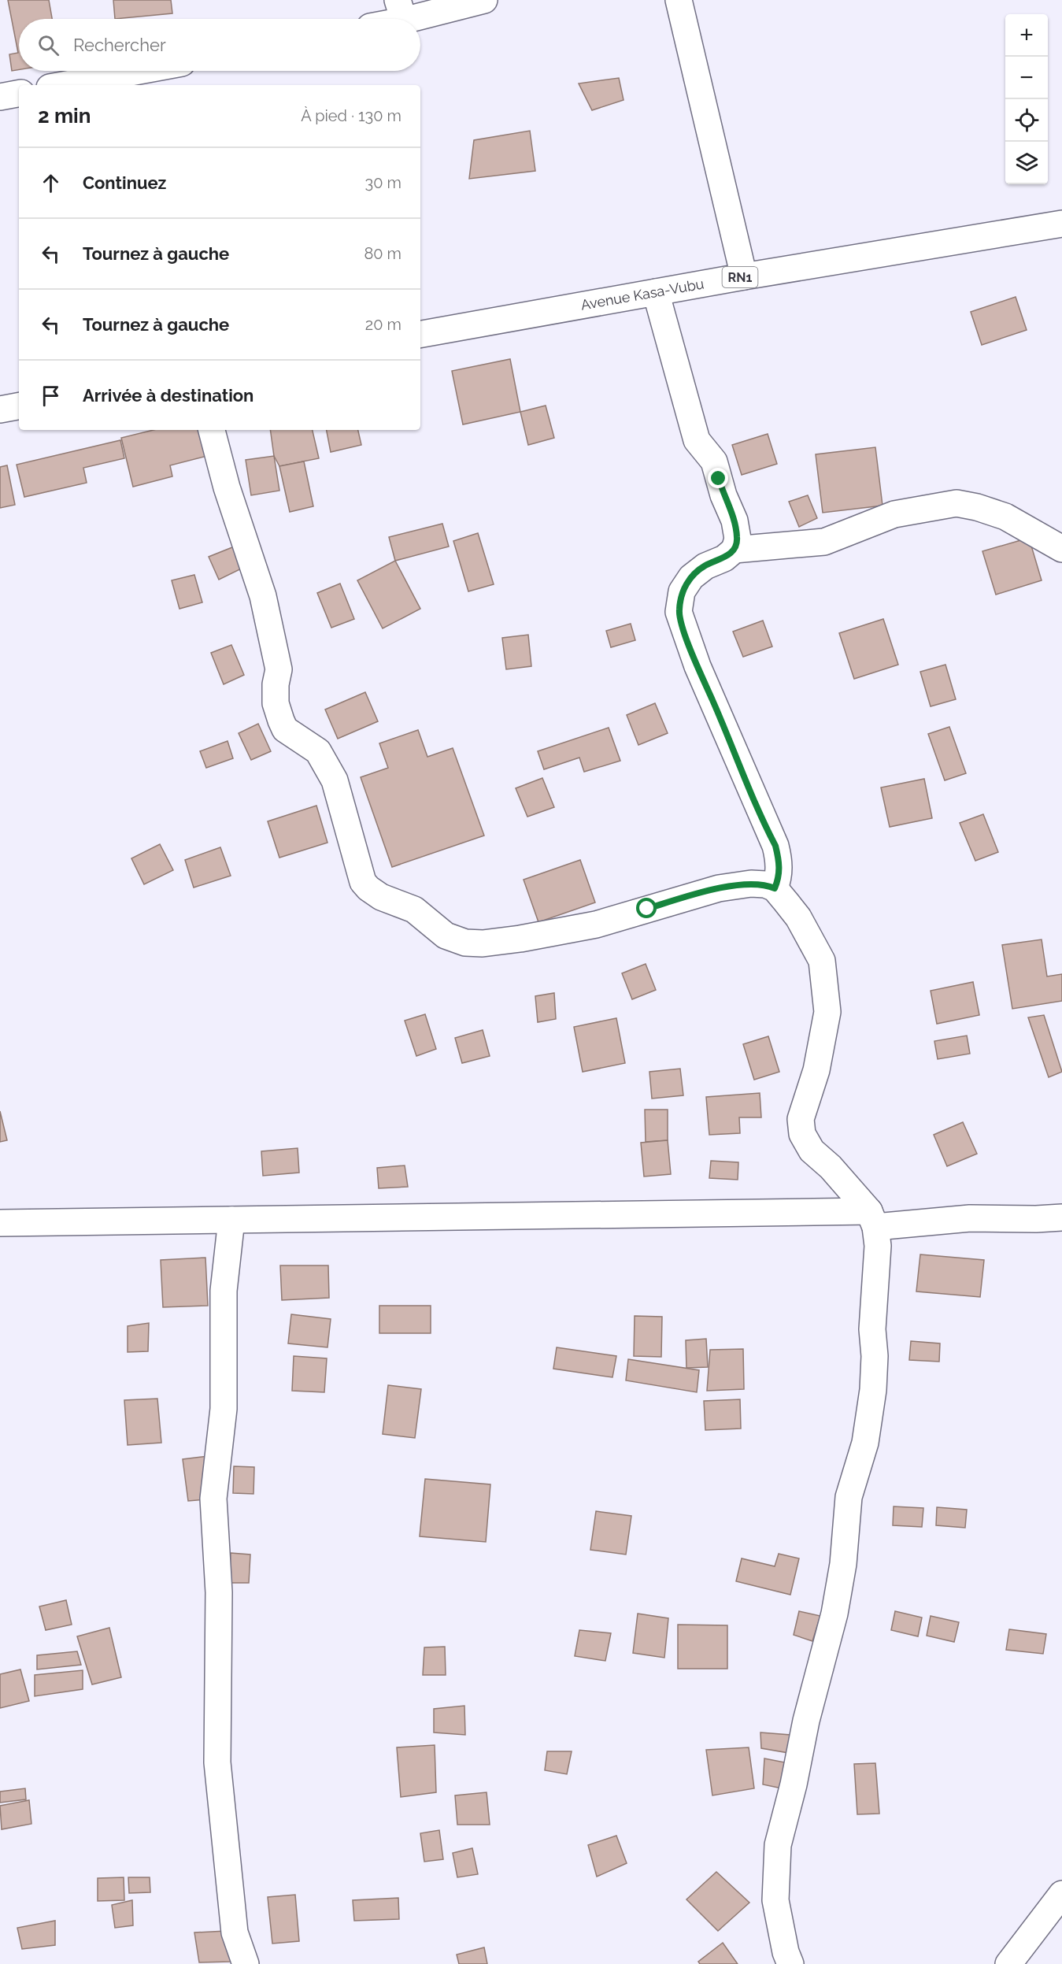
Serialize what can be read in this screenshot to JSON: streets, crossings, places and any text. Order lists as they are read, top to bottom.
{
  "streets": {
    "main road": ["RN1", "Avenue Kasa-Vubu"]
  },
  "page": {
    "map_buttons": ["+", "−"],
    "search": "Rechercher",
    "heading": ["2 min", "À pied · 130 m"],
    "list": [
      ["Continuez", "30 m"],
      ["Tournez à gauche", "80 m"],
      ["Tournez à gauche", "20 m"],
      "Arrivée à destination"
    ]
  }
}
